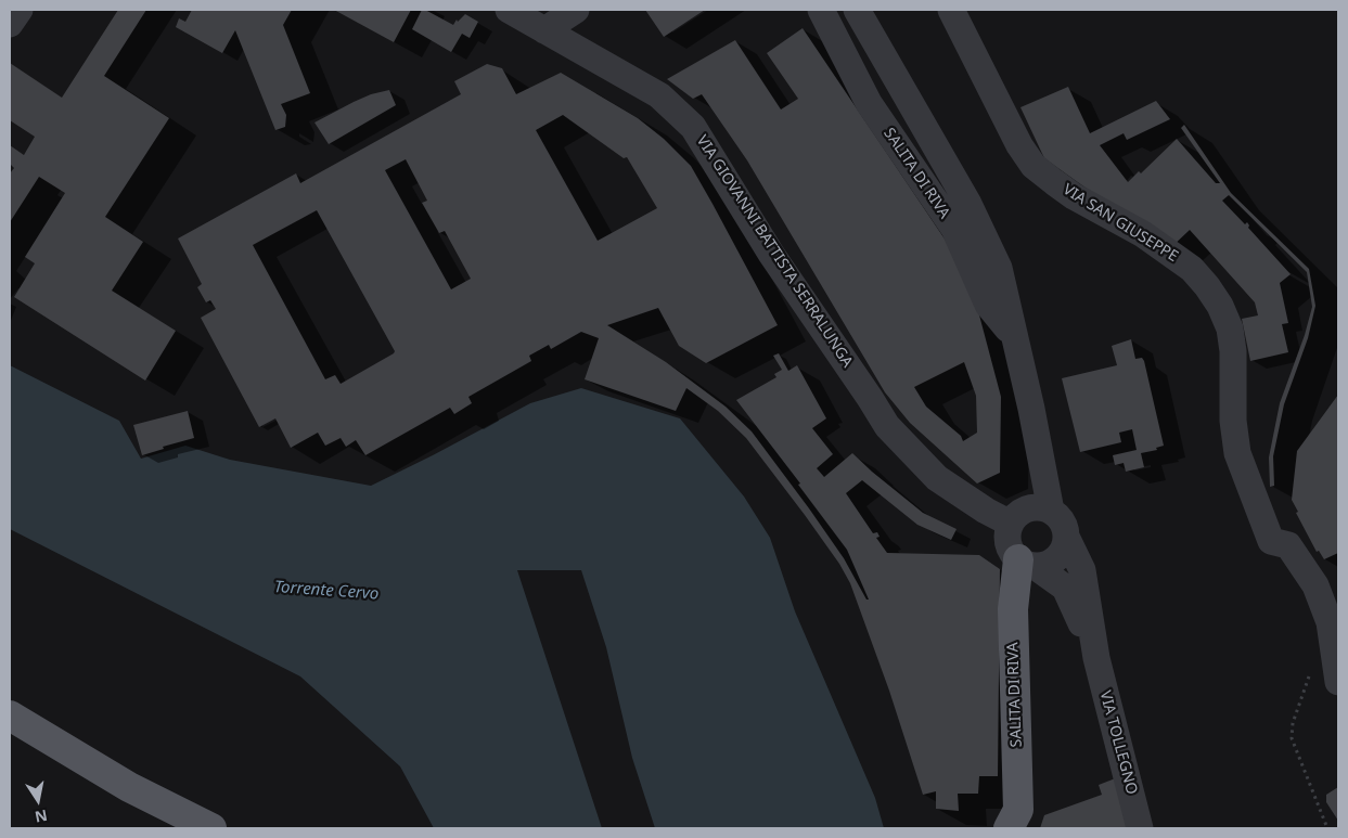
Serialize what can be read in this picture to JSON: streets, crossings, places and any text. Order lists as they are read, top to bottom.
{
  "streets": {
    "main road": ["SALITA DI RIVA"],
    "street": ["VIA SAN GIUSEPPE", "VIA GIOVANNI BATTISTA SERRALUNGA", "VIA TOLLEGNO"]
  },
  "crossings": [
    ["SALITA DI RIVA", "VIA GIOVANNI BATTISTA SERRALUNGA"],
    ["SALITA DI RIVA", "VIA TOLLEGNO"],
    ["VIA GIOVANNI BATTISTA SERRALUNGA", "VIA TOLLEGNO"]
  ],
  "water": ["Torrente Cervo"],
  "north": "bottom"
}
